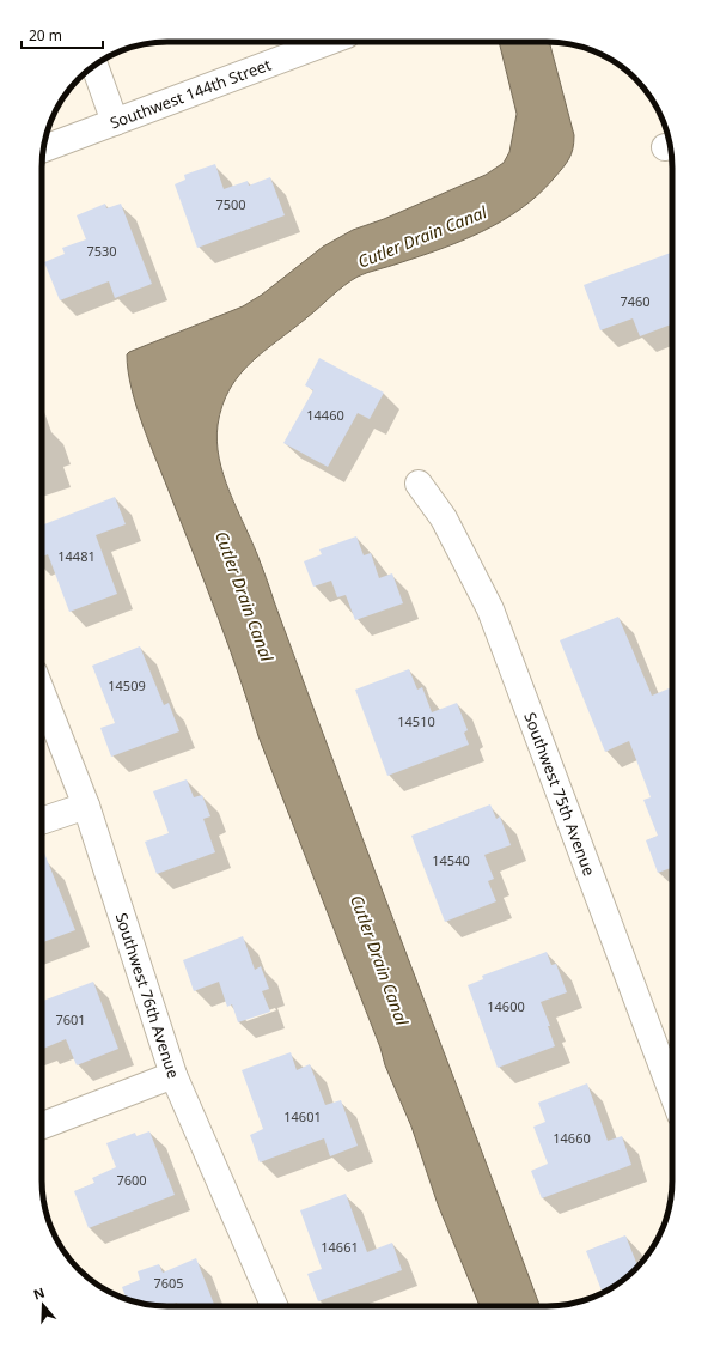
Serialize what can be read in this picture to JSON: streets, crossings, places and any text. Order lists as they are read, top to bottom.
{
  "streets": {
    "street": ["Southwest 144th Street", "Southwest 75th Avenue", "Southwest 76th Avenue"]
  },
  "water": ["Cutler Drain Canal"],
  "house_numbers": [
    "7500",
    "7530",
    "7460",
    "14460",
    "14481",
    "14509",
    "14510",
    "14540",
    "14600",
    "7601",
    "14601",
    "14660",
    "7600",
    "14661",
    "7605"
  ],
  "scale_bar": "20 m",
  "north": "top"
}
